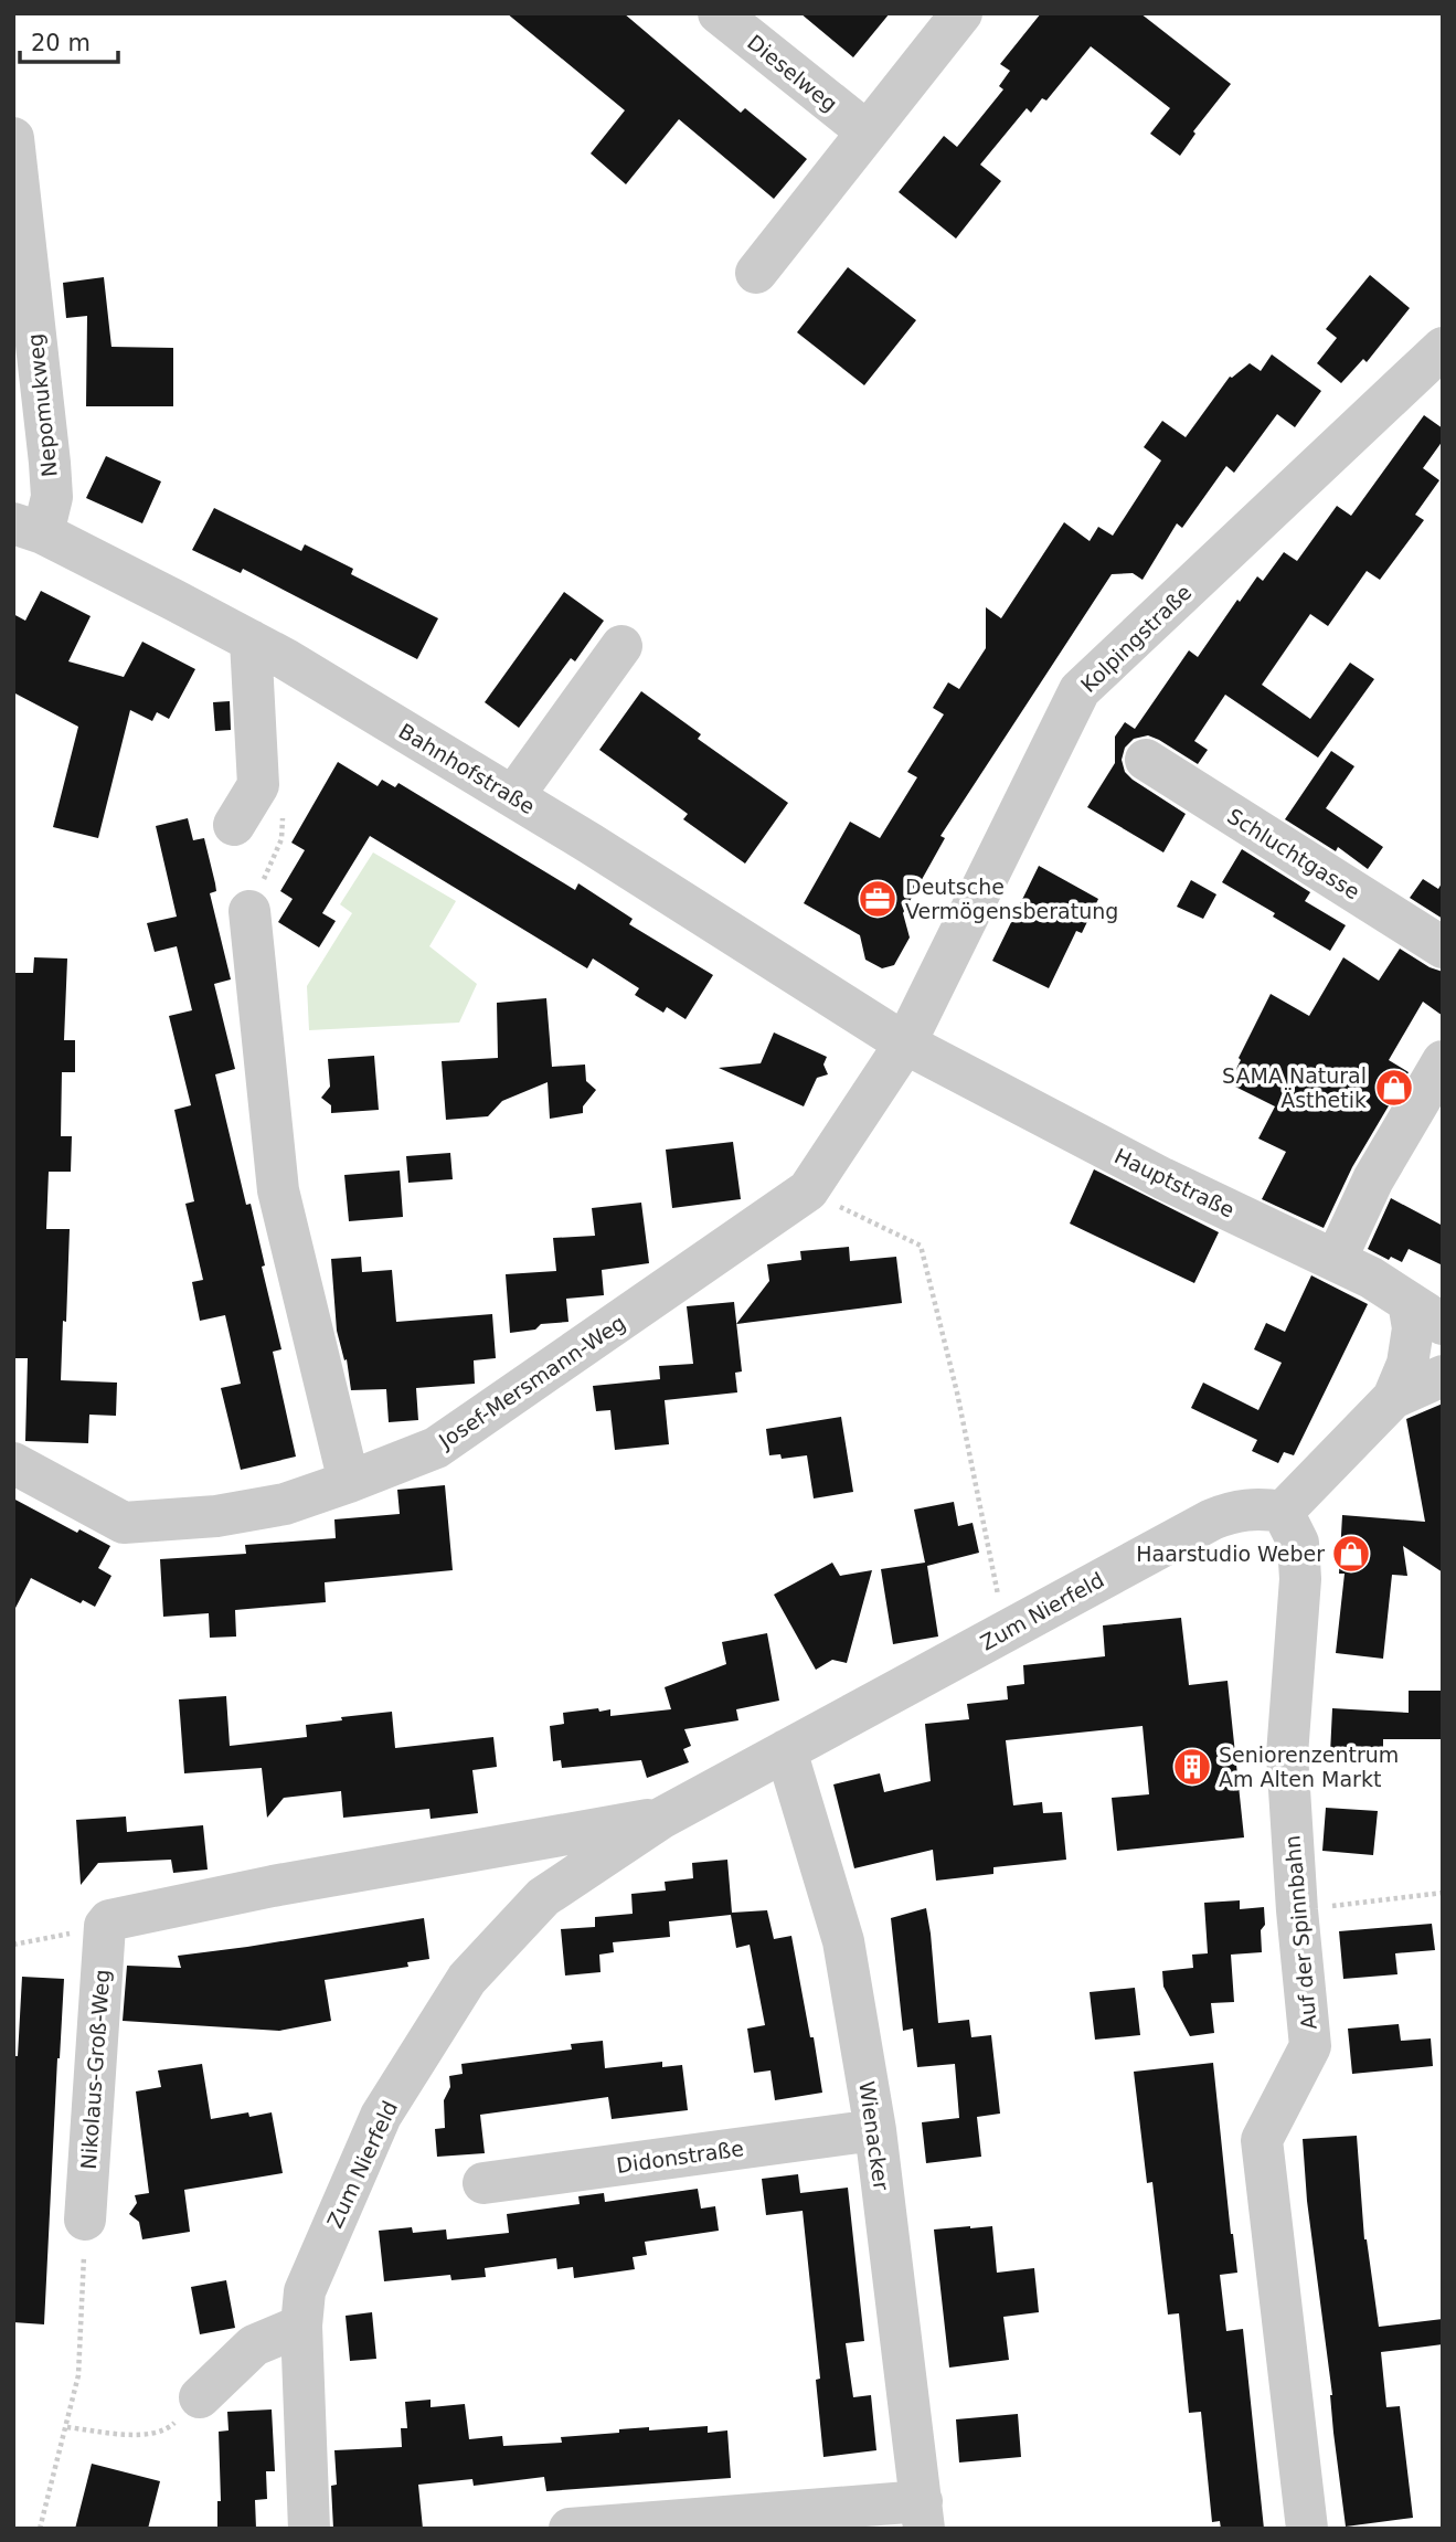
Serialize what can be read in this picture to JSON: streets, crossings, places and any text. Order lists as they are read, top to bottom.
{
  "streets": {
    "street": [
      "Dieselweg",
      "Nepomukweg",
      "Kolpingstraße",
      "Bahnhofstraße",
      "Schluchtgasse",
      "Hauptstraße",
      "Josef-Mersmann-Weg",
      "Zum Nierfeld",
      "Auf der Spinnbahn",
      "Nikolaus-Groß-Weg",
      "Wienacker",
      "Didonstraße"
    ]
  },
  "crossings": [
    ["Nepomukweg", "Bahnhofstraße"],
    ["Kolpingstraße", "Bahnhofstraße"],
    ["Kolpingstraße", "Hauptstraße"],
    ["Kolpingstraße", "Josef-Mersmann-Weg"],
    ["Bahnhofstraße", "Hauptstraße"],
    ["Bahnhofstraße", "Josef-Mersmann-Weg"],
    ["Hauptstraße", "Josef-Mersmann-Weg"],
    ["Zum Nierfeld", "Auf der Spinnbahn"],
    ["Zum Nierfeld", "Nikolaus-Groß-Weg"],
    ["Zum Nierfeld", "Wienacker"],
    ["Wienacker", "Didonstraße"]
  ],
  "places": {
    "office": ["Deutsche Vermögensberatung"],
    "shop": ["SAMA Natural Ästhetik", "Haarstudio Weber"],
    "building": ["Seniorenzentrum Am Alten Markt"]
  },
  "scale_bar": "20 m"
}
